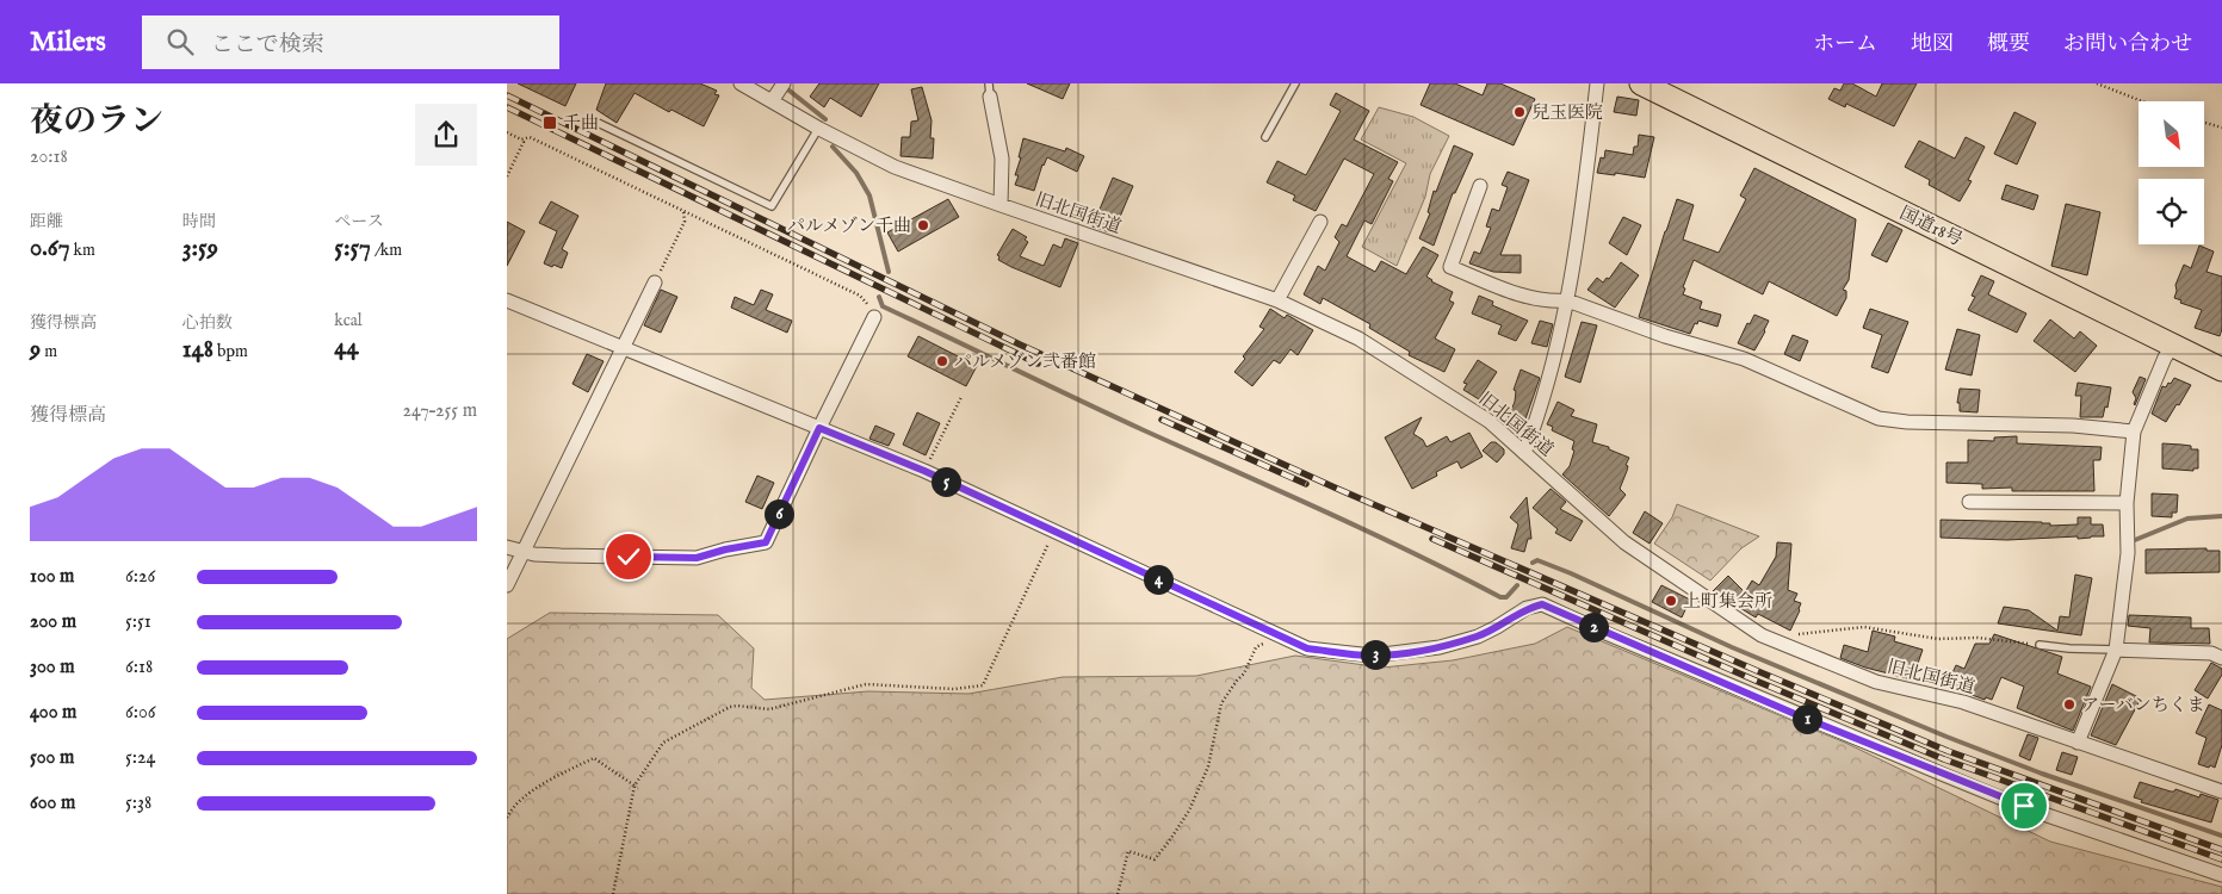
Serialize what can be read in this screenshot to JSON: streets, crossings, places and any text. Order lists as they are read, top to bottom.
{
  "streets": {
    "highway": ["国道18号"],
    "street": ["旧北国街道"]
  },
  "places": {
    "other": [
      "兒玉医院",
      "パルメゾン千曲",
      "パルメゾン弐番館",
      "上町集会所",
      "アーバンちくま"
    ],
    "transit": ["千曲"]
  },
  "north": "bottom right",
  "page": {
    "header": "Milers",
    "search": "ここで検索",
    "nav": [
      "ホーム",
      "地図",
      "概要",
      "お問い合わせ"
    ],
    "heading": ["夜のラン", "20:18"],
    "stats": [
      ["距離", "0.67 km"],
      ["時間", "3:59"],
      ["ペース", "5:57 /km"],
      ["獲得標高", "9 m"],
      ["心拍数", "148 bpm"],
      ["kcal", "44"]
    ],
    "chart": ["獲得標高", "247–255 m"],
    "pins": [
      "5",
      "6",
      "4",
      "2",
      "3",
      "1"
    ],
    "list": [
      {
        "name": "100 m",
        "note": "6:26"
      },
      {
        "name": "200 m",
        "note": "5:51"
      },
      {
        "name": "300 m",
        "note": "6:18"
      },
      {
        "name": "400 m",
        "note": "6:06"
      },
      {
        "name": "500 m",
        "note": "5:24"
      },
      {
        "name": "600 m",
        "note": "5:38"
      }
    ]
  }
}
